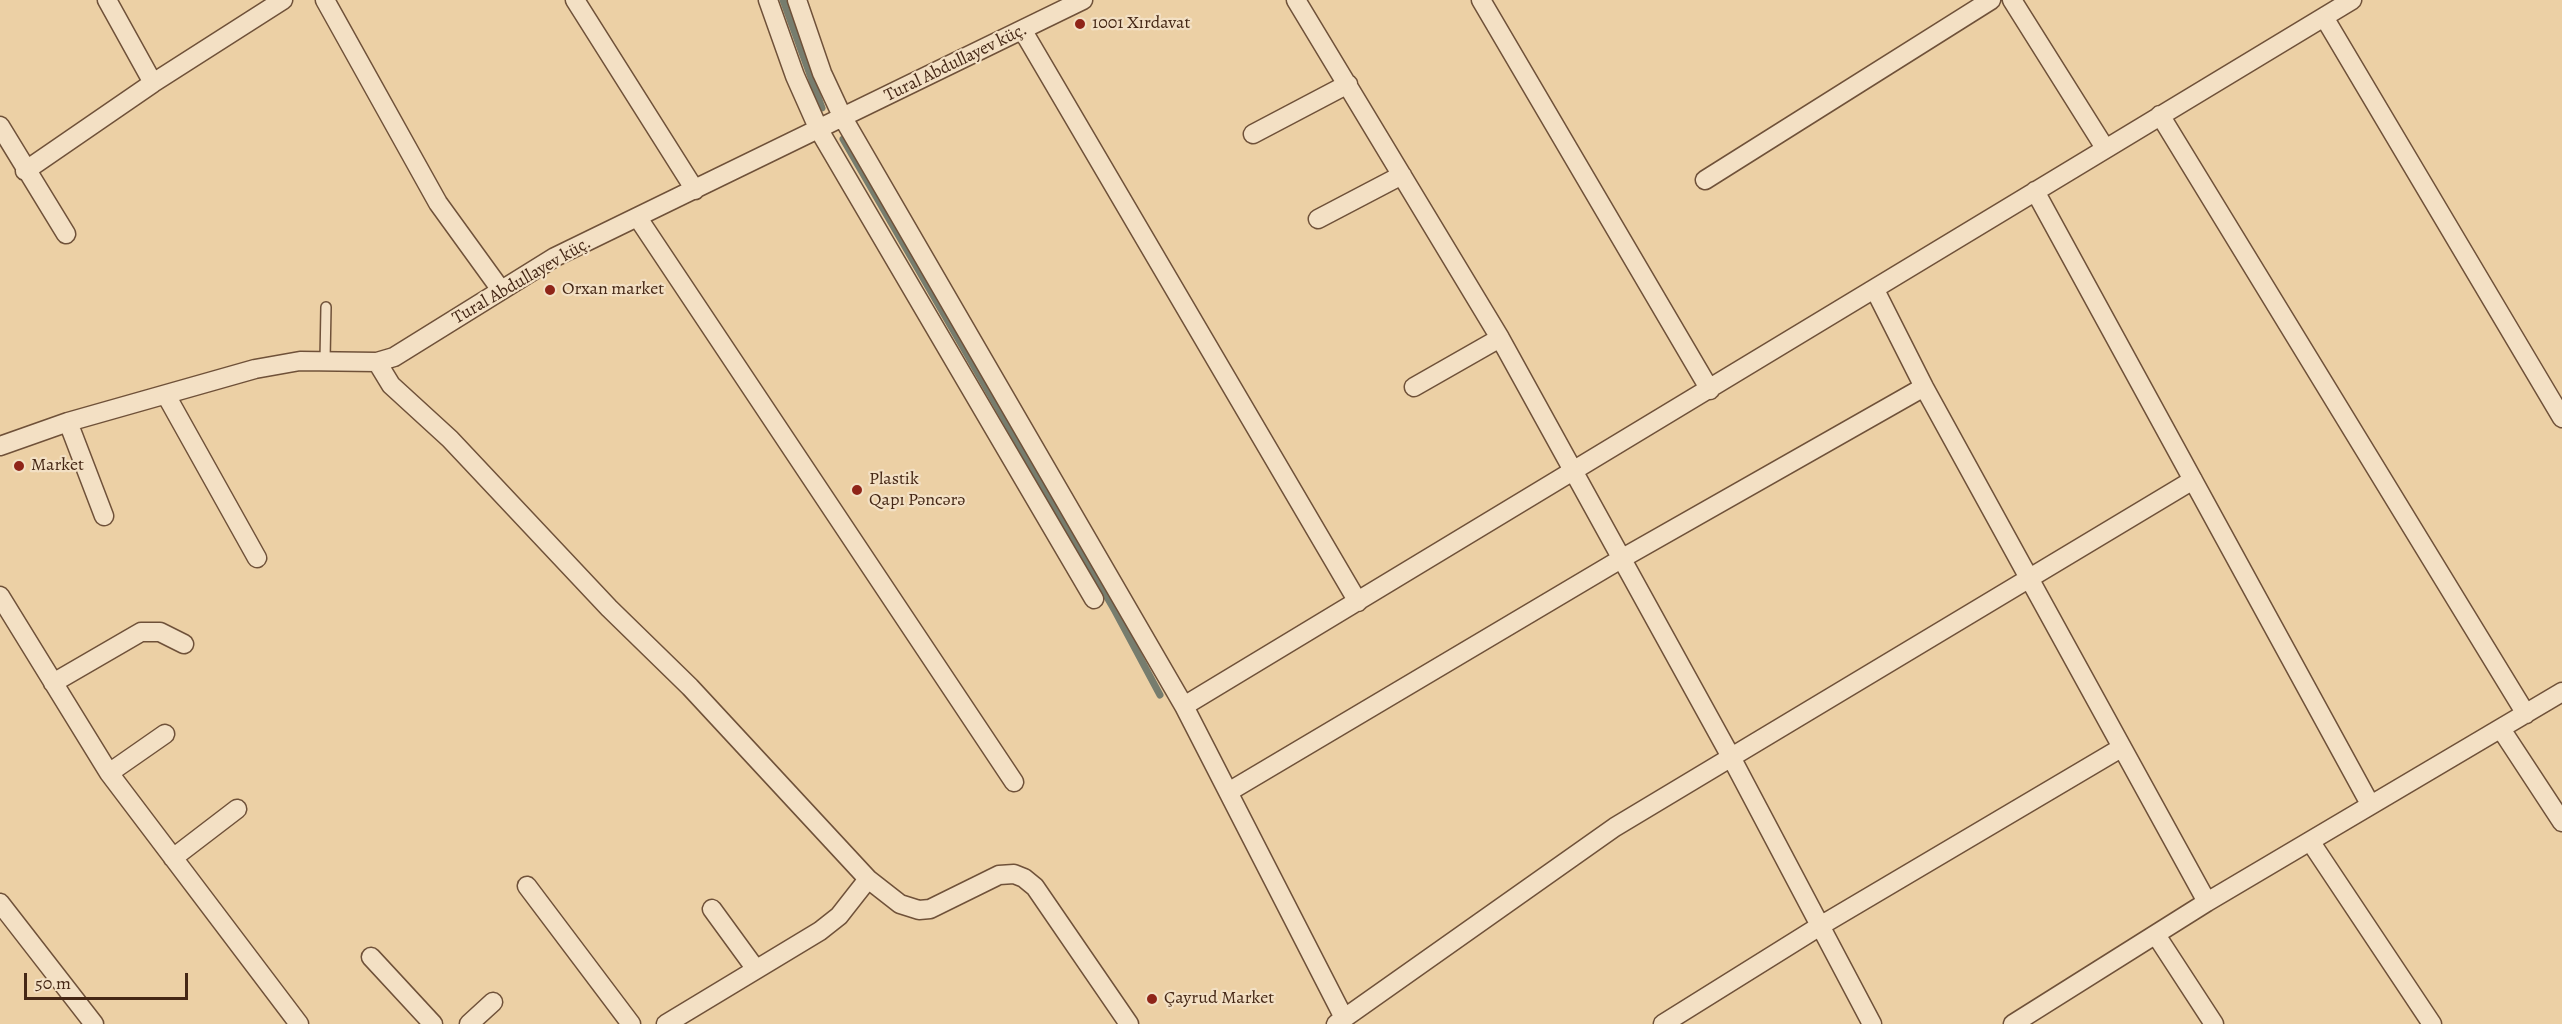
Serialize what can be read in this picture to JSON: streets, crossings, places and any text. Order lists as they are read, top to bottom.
{
  "streets": {
    "street": ["Tural Abdullayev küç."]
  },
  "places": [
    "1001 Xırdavat",
    "Orxan market",
    "Market",
    "Plastik Qapı Pəncərə",
    "Çayrud Market"
  ],
  "scale_bar": "50 m"
}
